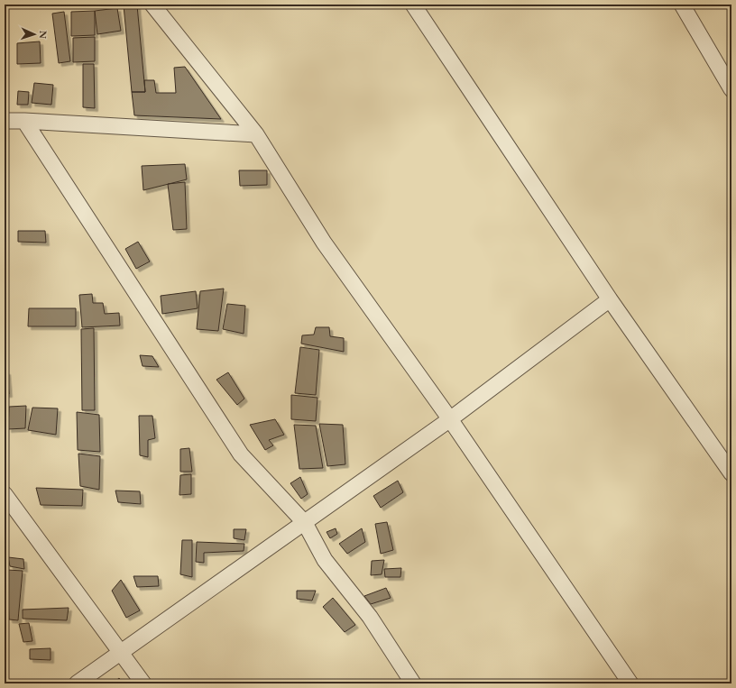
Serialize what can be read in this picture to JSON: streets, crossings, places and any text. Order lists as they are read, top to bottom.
{
  "north": "right"
}
